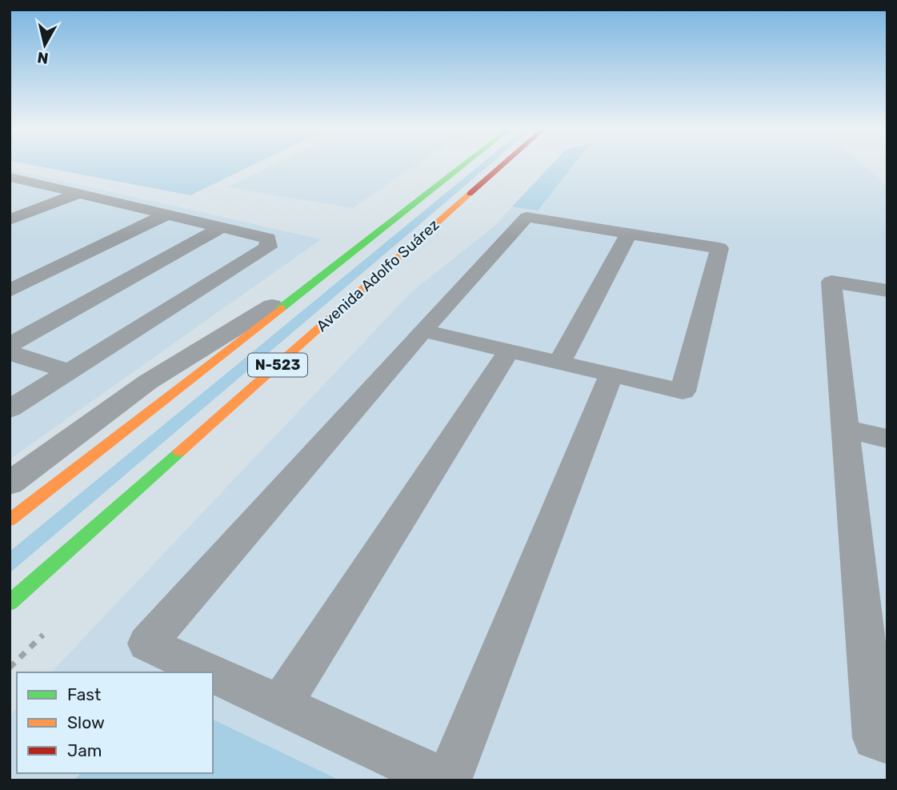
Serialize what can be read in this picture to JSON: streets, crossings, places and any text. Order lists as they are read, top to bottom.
{
  "streets": {
    "highway": ["Avenida Adolfo Suárez", "N-523"]
  },
  "legend": ["Fast", "Slow", "Jam"],
  "north": "bottom"
}
